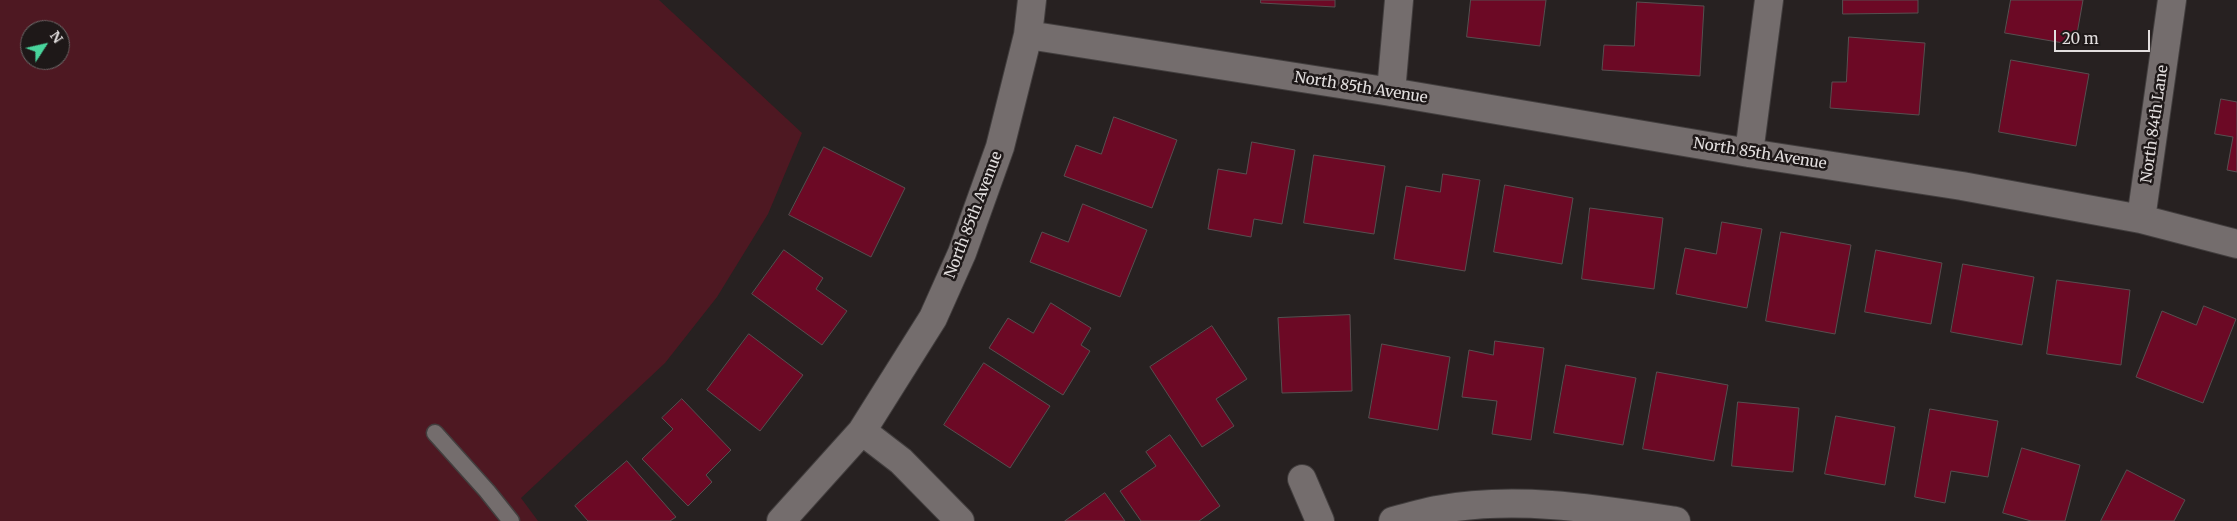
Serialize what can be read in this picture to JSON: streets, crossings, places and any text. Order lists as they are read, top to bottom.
{
  "streets": {
    "street": ["North 85th Avenue", "North 84th Lane"]
  },
  "crossings": [
    ["North 85th Avenue", "North 84th Lane"]
  ],
  "scale_bar": "20 m",
  "north": "top right"
}
